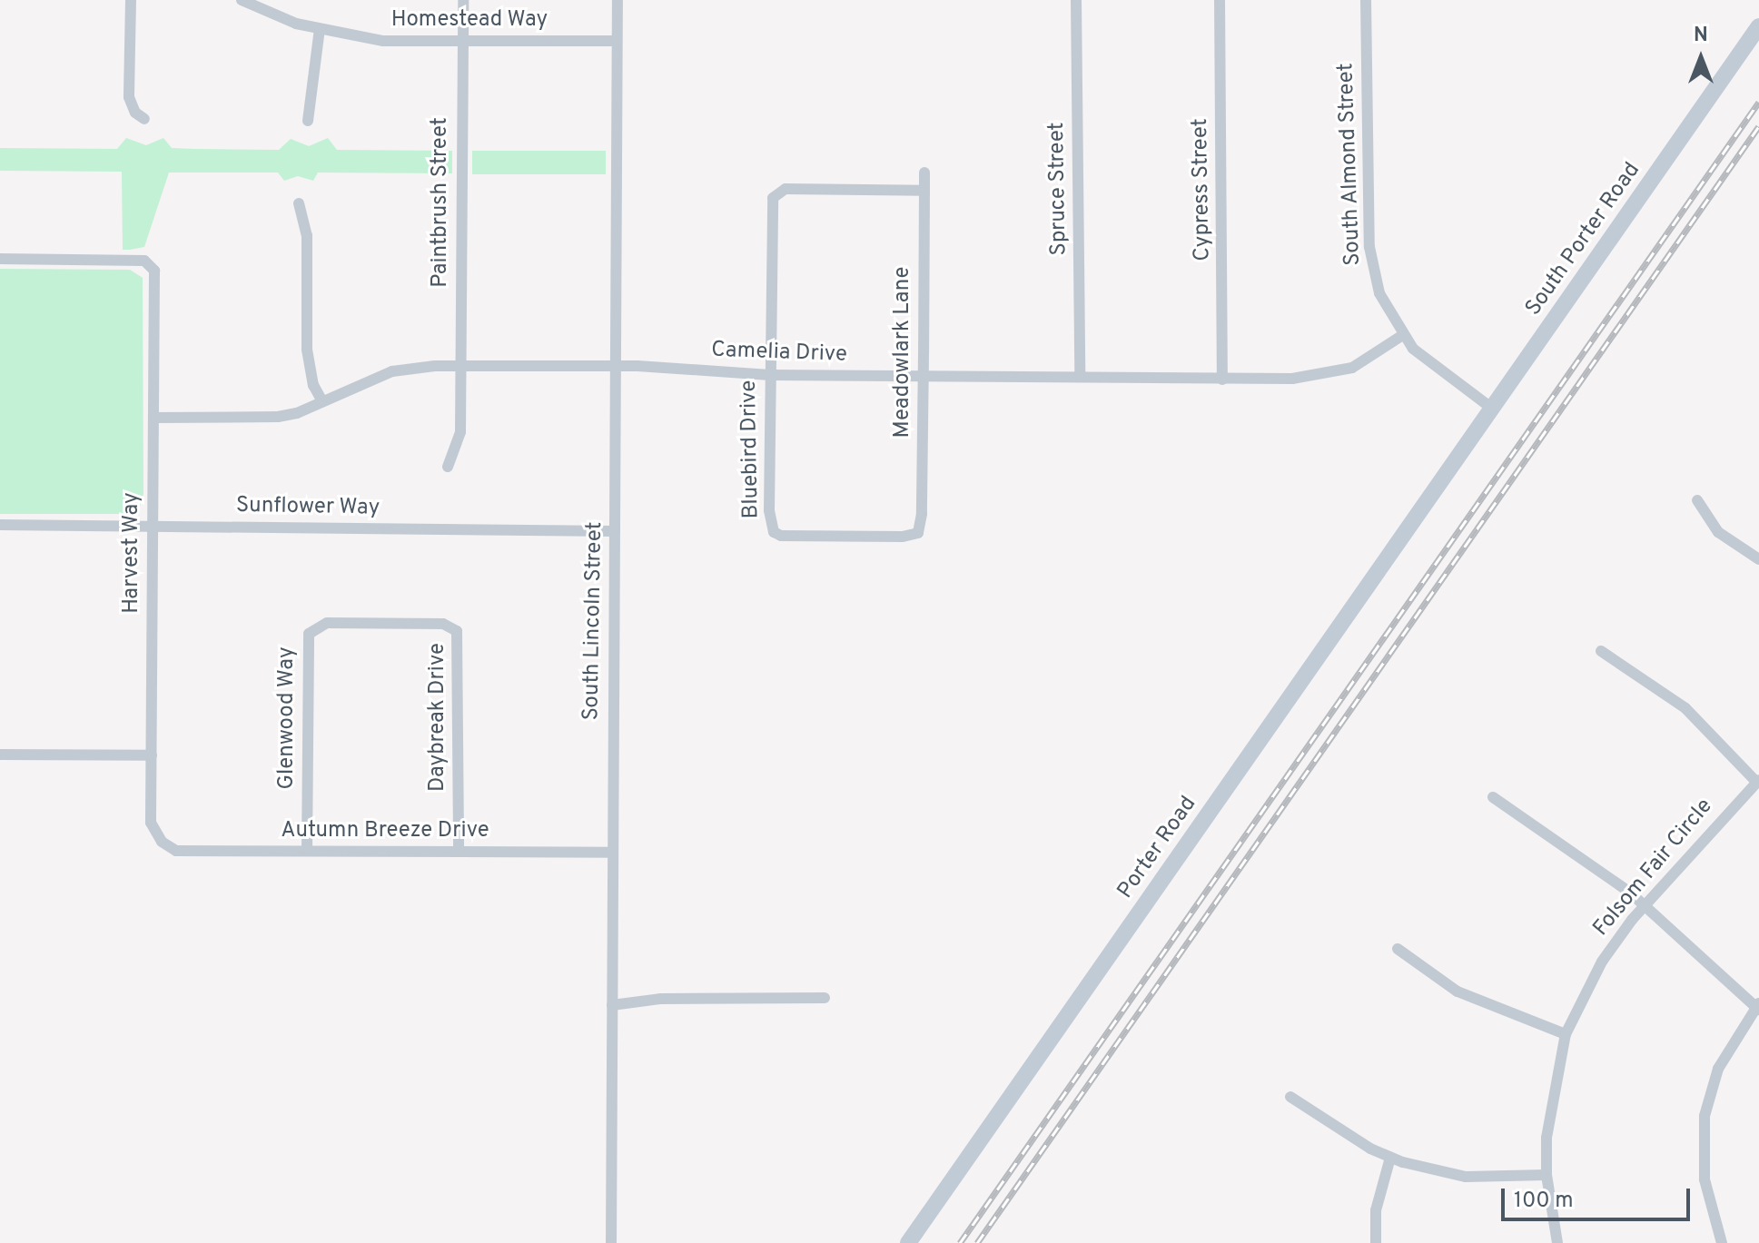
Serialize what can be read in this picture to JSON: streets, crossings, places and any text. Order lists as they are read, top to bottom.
{
  "streets": {
    "street": [
      "Homestead Way",
      "South Almond Street",
      "Spruce Street",
      "Cypress Street",
      "Paintbrush Street",
      "South Porter Road",
      "Meadowlark Lane",
      "Camelia Drive",
      "Bluebird Drive",
      "Sunflower Way",
      "Harvest Way",
      "South Lincoln Street",
      "Daybreak Drive",
      "Glenwood Way",
      "Autumn Breeze Drive",
      "Porter Road",
      "Folsom Fair Circle"
    ]
  },
  "crossings": [
    ["Homestead Way", "Paintbrush Street"],
    ["Homestead Way", "South Lincoln Street"],
    ["South Almond Street", "South Porter Road"],
    ["South Almond Street", "Camelia Drive"],
    ["Spruce Street", "Camelia Drive"],
    ["Cypress Street", "Camelia Drive"],
    ["Paintbrush Street", "Camelia Drive"],
    ["South Porter Road", "Porter Road"],
    ["Meadowlark Lane", "Camelia Drive"],
    ["Meadowlark Lane", "Bluebird Drive"],
    ["Camelia Drive", "Bluebird Drive"],
    ["Camelia Drive", "Harvest Way"],
    ["Camelia Drive", "South Lincoln Street"],
    ["Sunflower Way", "Harvest Way"],
    ["Sunflower Way", "South Lincoln Street"],
    ["Harvest Way", "Autumn Breeze Drive"],
    ["South Lincoln Street", "Autumn Breeze Drive"],
    ["Daybreak Drive", "Glenwood Way"],
    ["Daybreak Drive", "Autumn Breeze Drive"],
    ["Glenwood Way", "Autumn Breeze Drive"]
  ],
  "scale_bar": "100 m",
  "north": "top"
}
